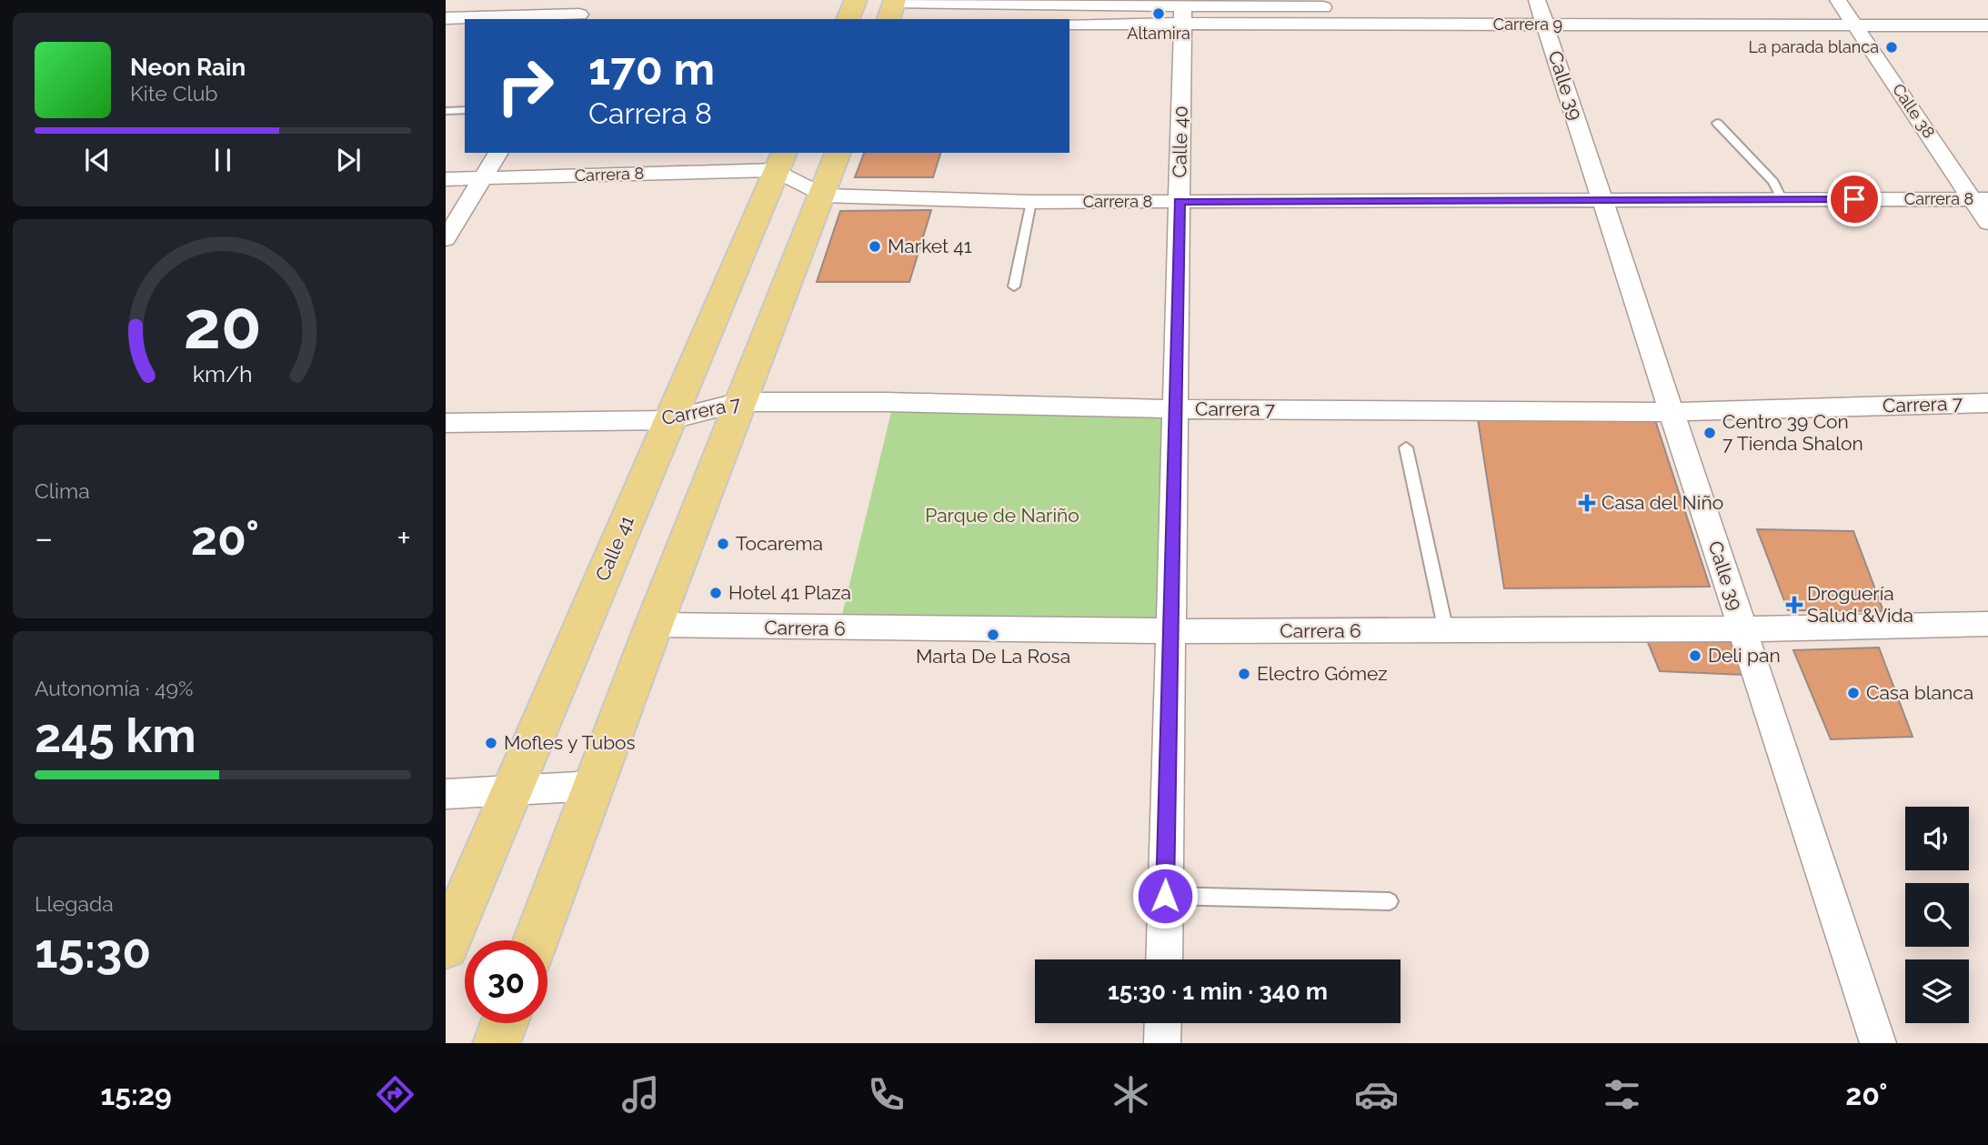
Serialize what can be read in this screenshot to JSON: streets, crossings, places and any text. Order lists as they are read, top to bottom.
{
  "streets": {
    "main road": ["Calle 41"],
    "street": [
      "Carrera 9",
      "Calle 39",
      "Calle 38",
      "Calle 40",
      "Carrera 8",
      "Carrera 7",
      "Carrera 6"
    ]
  },
  "crossings": [
    ["Carrera 9", "Calle 39"],
    ["Carrera 9", "Calle 38"],
    ["Carrera 9", "Calle 40"],
    ["Calle 39", "Carrera 8"],
    ["Calle 39", "Carrera 7"],
    ["Calle 39", "Carrera 6"],
    ["Calle 38", "Carrera 8"],
    ["Calle 40", "Carrera 8"],
    ["Calle 40", "Carrera 7"],
    ["Calle 40", "Carrera 6"],
    ["Carrera 8", "Calle 41"],
    ["Carrera 7", "Calle 41"]
  ],
  "parks": ["Parque de Nariño"],
  "places": {
    "other": [
      "Altamira",
      "La parada blanca",
      "Market 41",
      "Centro 39 Con 7 Tienda Shalon",
      "Tocarema",
      "Hotel 41 Plaza",
      "Marta De La Rosa",
      "Deli pan",
      "Electro Gómez",
      "Casa blanca",
      "Mofles y Tubos"
    ],
    "health": ["Casa del Niño", "Droguería Salud &Vida"]
  },
  "page": {
    "turn": ["170 m", "Carrera 8"],
    "song": ["Neon Rain", "Kite Club"],
    "tile": [
      "Clima",
      ["Autonomía · 49%", "245 km"],
      ["Llegada", "15:30"]
    ],
    "heat": ["−", "20°", "+"],
    "limit": "30",
    "trip": "15:30 · 1 min · 340 m",
    "tabs": ["15:29", "20°"],
    "gauge": ["20", "km/h"]
  }
}
